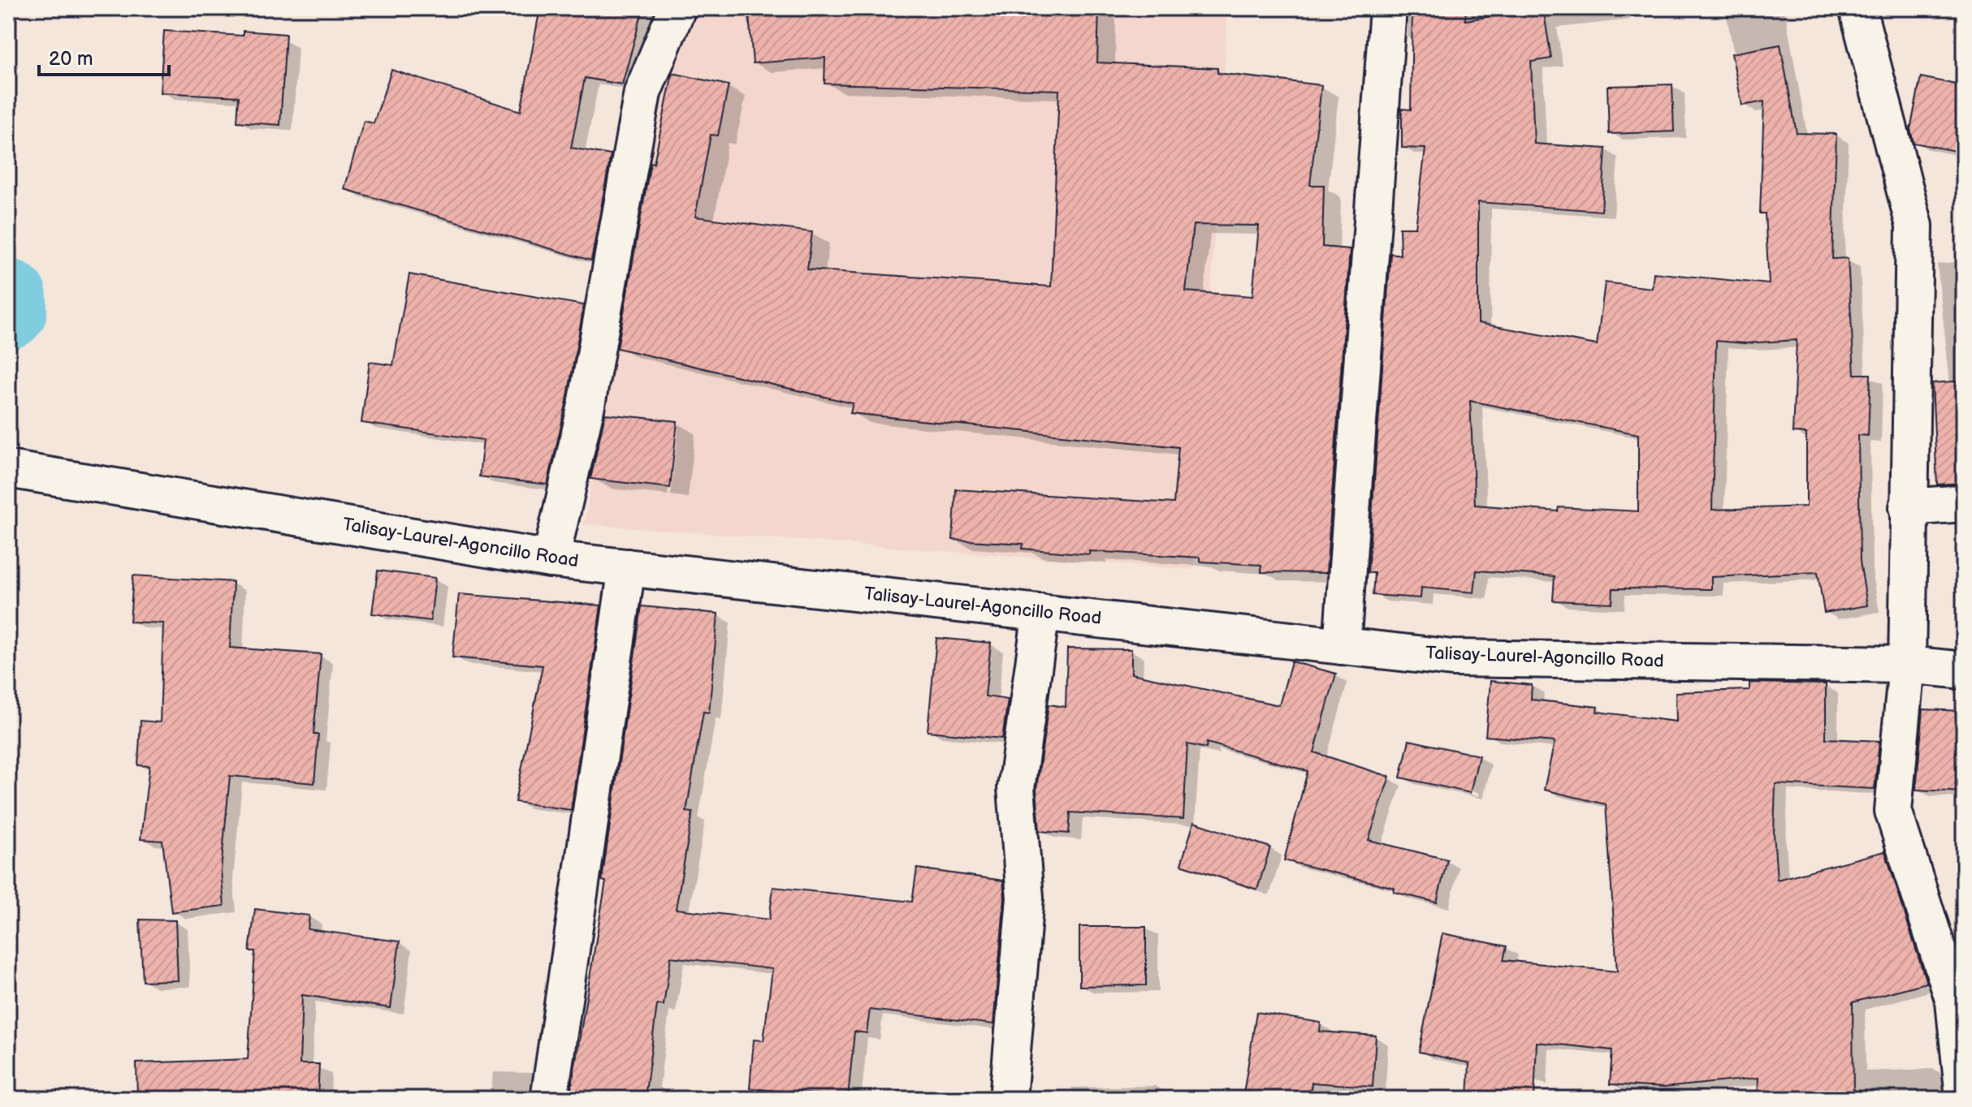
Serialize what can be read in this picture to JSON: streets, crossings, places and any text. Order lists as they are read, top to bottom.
{
  "streets": {
    "street": ["Talisay-Laurel-Agoncillo Road"]
  },
  "scale_bar": "20 m"
}
